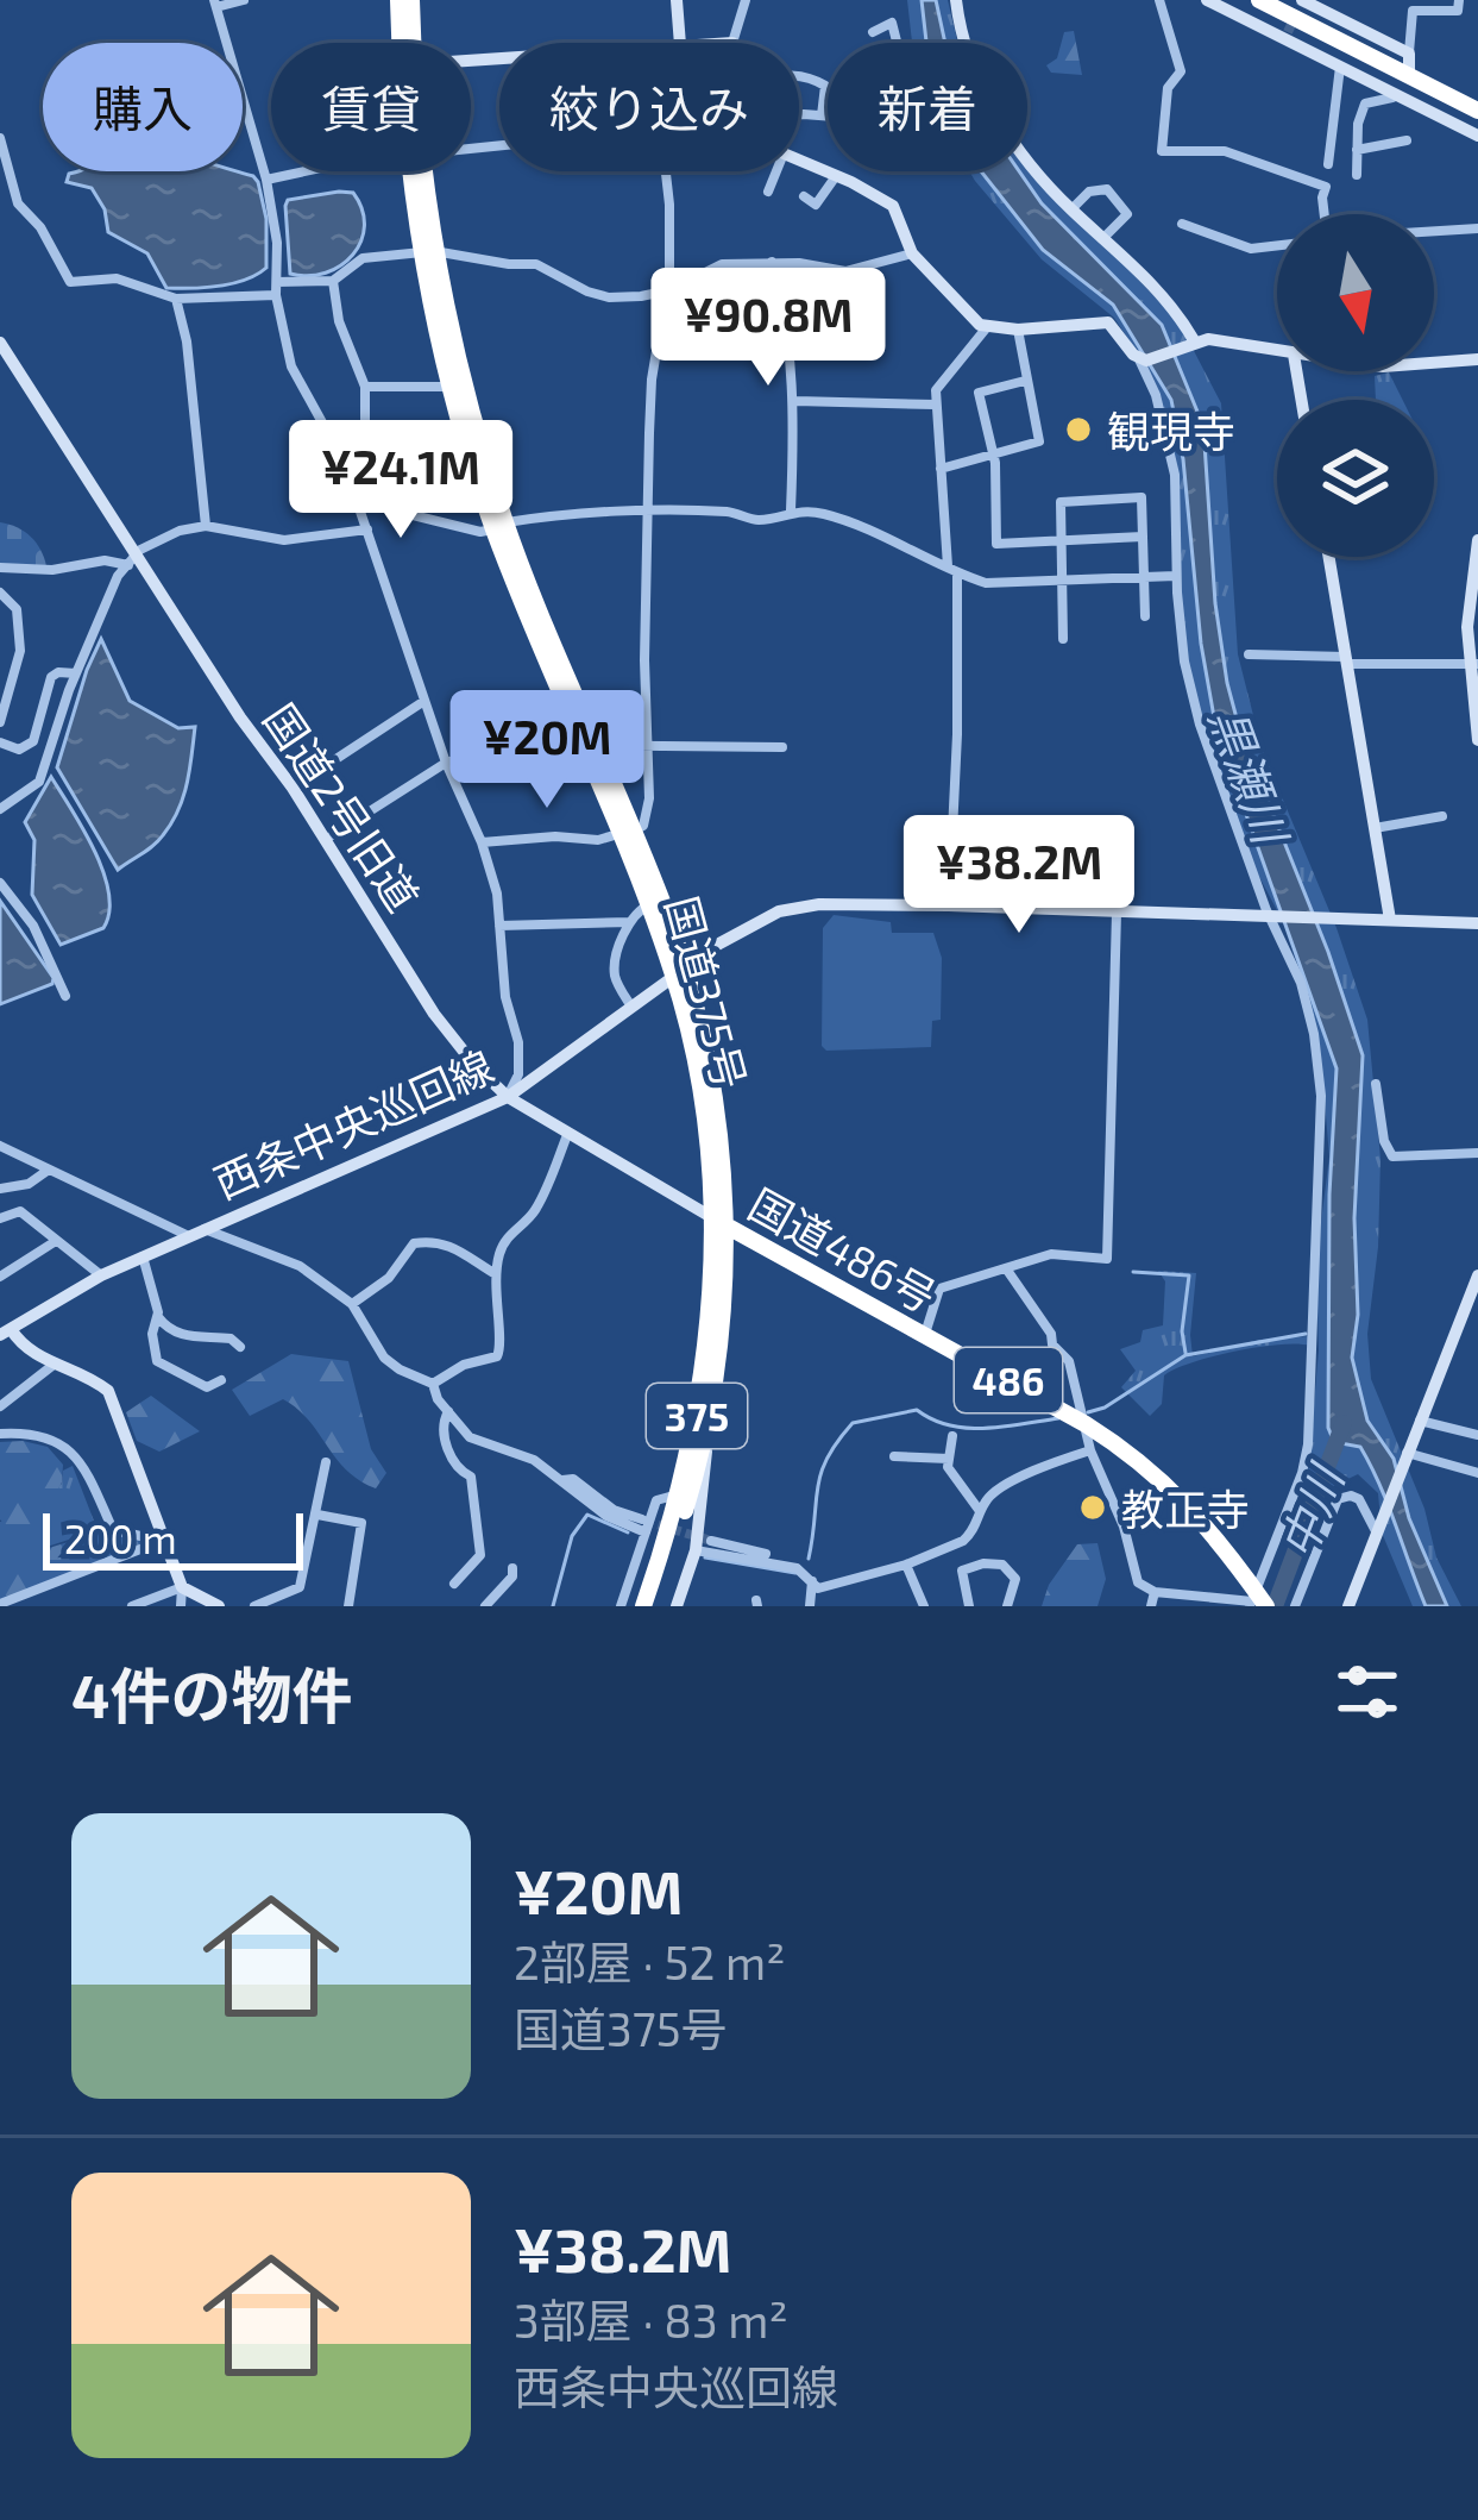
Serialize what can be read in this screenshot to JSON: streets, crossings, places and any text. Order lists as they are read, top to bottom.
{
  "streets": {
    "highway": [
      "国道375号",
      "国道486号",
      "486",
      "375"
    ],
    "street": ["国道2号旧道", "西条中央巡回線"]
  },
  "crossings": [
    ["国道2号旧道", "国道375号"],
    ["国道2号旧道", "西条中央巡回線"],
    ["国道2号旧道", "国道486号"],
    ["国道375号", "西条中央巡回線"],
    ["国道375号", "国道486号"]
  ],
  "water": ["黒瀬川", "中川"],
  "places": ["観現寺", "教正寺"],
  "scale_bar": "200 m",
  "north": "bottom",
  "page": {
    "chip": [
      "購入",
      "賃貸",
      "絞り込み",
      "新着"
    ],
    "price": [
      "¥90.8M",
      "¥24.1M",
      "¥20M",
      "¥38.2M"
    ],
    "scale": "200 m",
    "heading": "4件の物件",
    "list": [
      {
        "name": "¥20M",
        "note": "2部屋 · 52 m² · 国道375号"
      },
      {
        "name": "¥38.2M",
        "note": "3部屋 · 83 m² · 西条中央巡回線"
      }
    ]
  }
}
